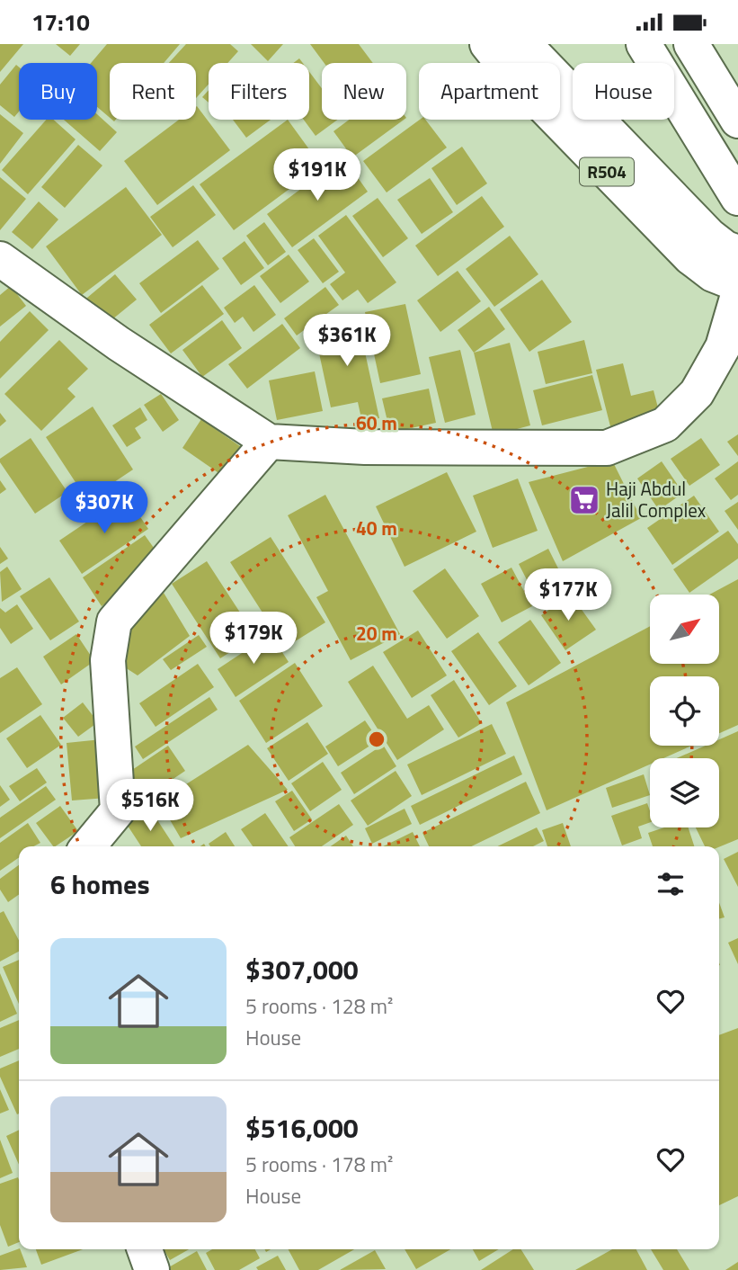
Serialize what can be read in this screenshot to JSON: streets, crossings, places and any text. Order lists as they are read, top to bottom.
{
  "streets": {
    "main road": ["R504"]
  },
  "places": {
    "supermarket": ["Haji Abdul Jalil Complex"]
  },
  "north": "top right",
  "page": {
    "status": "17:10",
    "chip": [
      "Buy",
      "Rent",
      "Filters",
      "New",
      "Apartment",
      "House"
    ],
    "price": [
      "$191K",
      "$361K",
      "$307K",
      "$177K",
      "$179K",
      "$516K"
    ],
    "heading": "6 homes",
    "list": [
      {
        "name": "$307,000",
        "note": "5 rooms · 128 m² · House"
      },
      {
        "name": "$516,000",
        "note": "5 rooms · 178 m² · House"
      }
    ]
  },
  "rings": ["60 m", "40 m", "20 m"]
}
